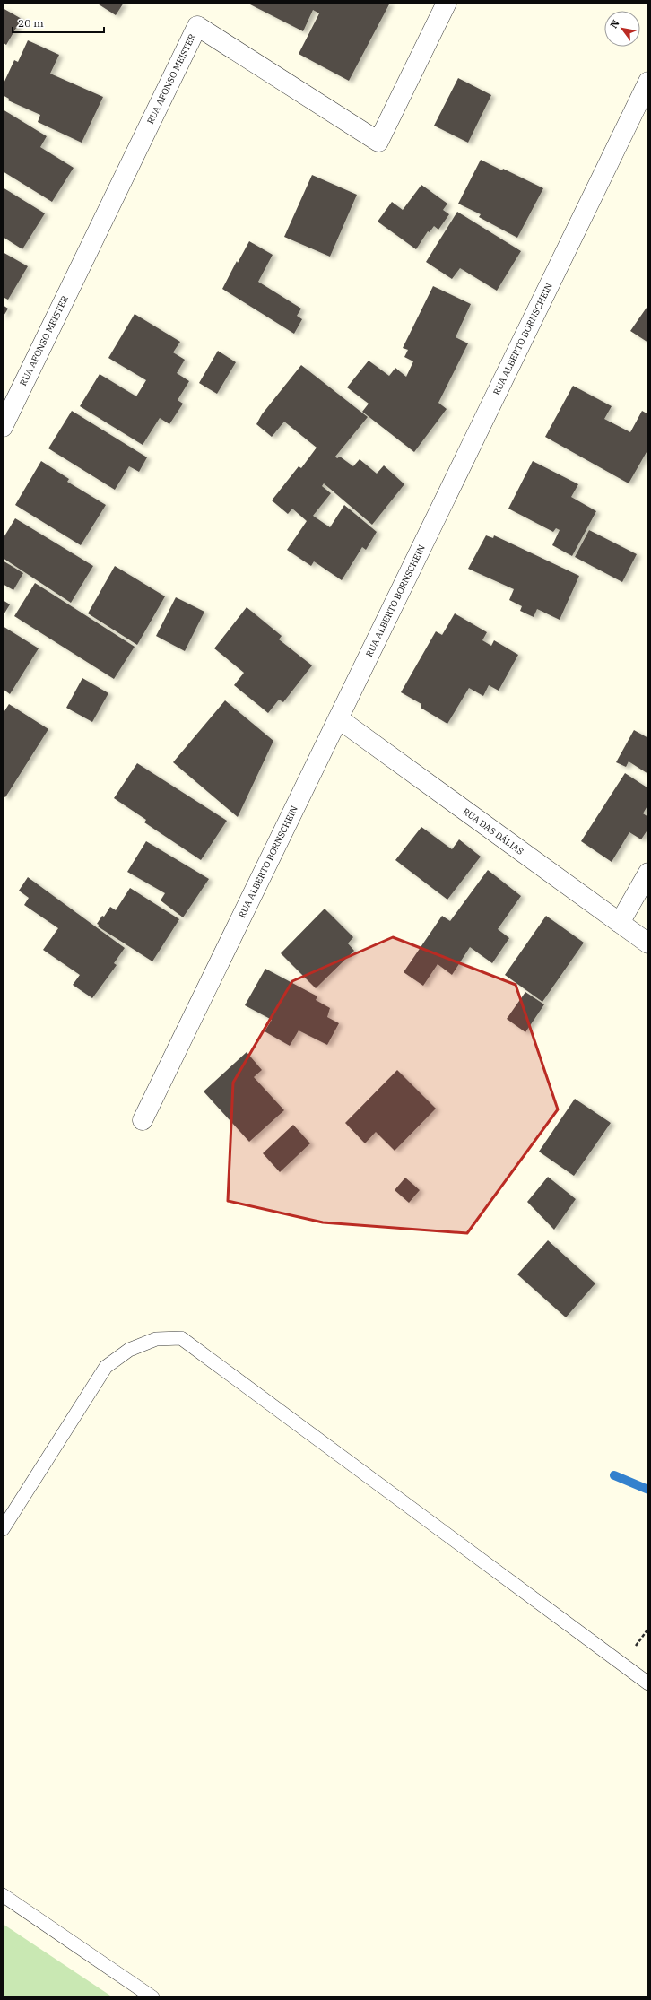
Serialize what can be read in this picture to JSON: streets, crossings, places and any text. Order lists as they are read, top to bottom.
{
  "streets": {
    "street": ["RUA AFONSO MEISTER", "RUA ALBERTO BORNSCHEIN", "RUA DAS DÁLIAS"]
  },
  "crossings": [
    ["RUA ALBERTO BORNSCHEIN", "RUA DAS DÁLIAS"]
  ],
  "scale_bar": "20 m",
  "north": "top left"
}
